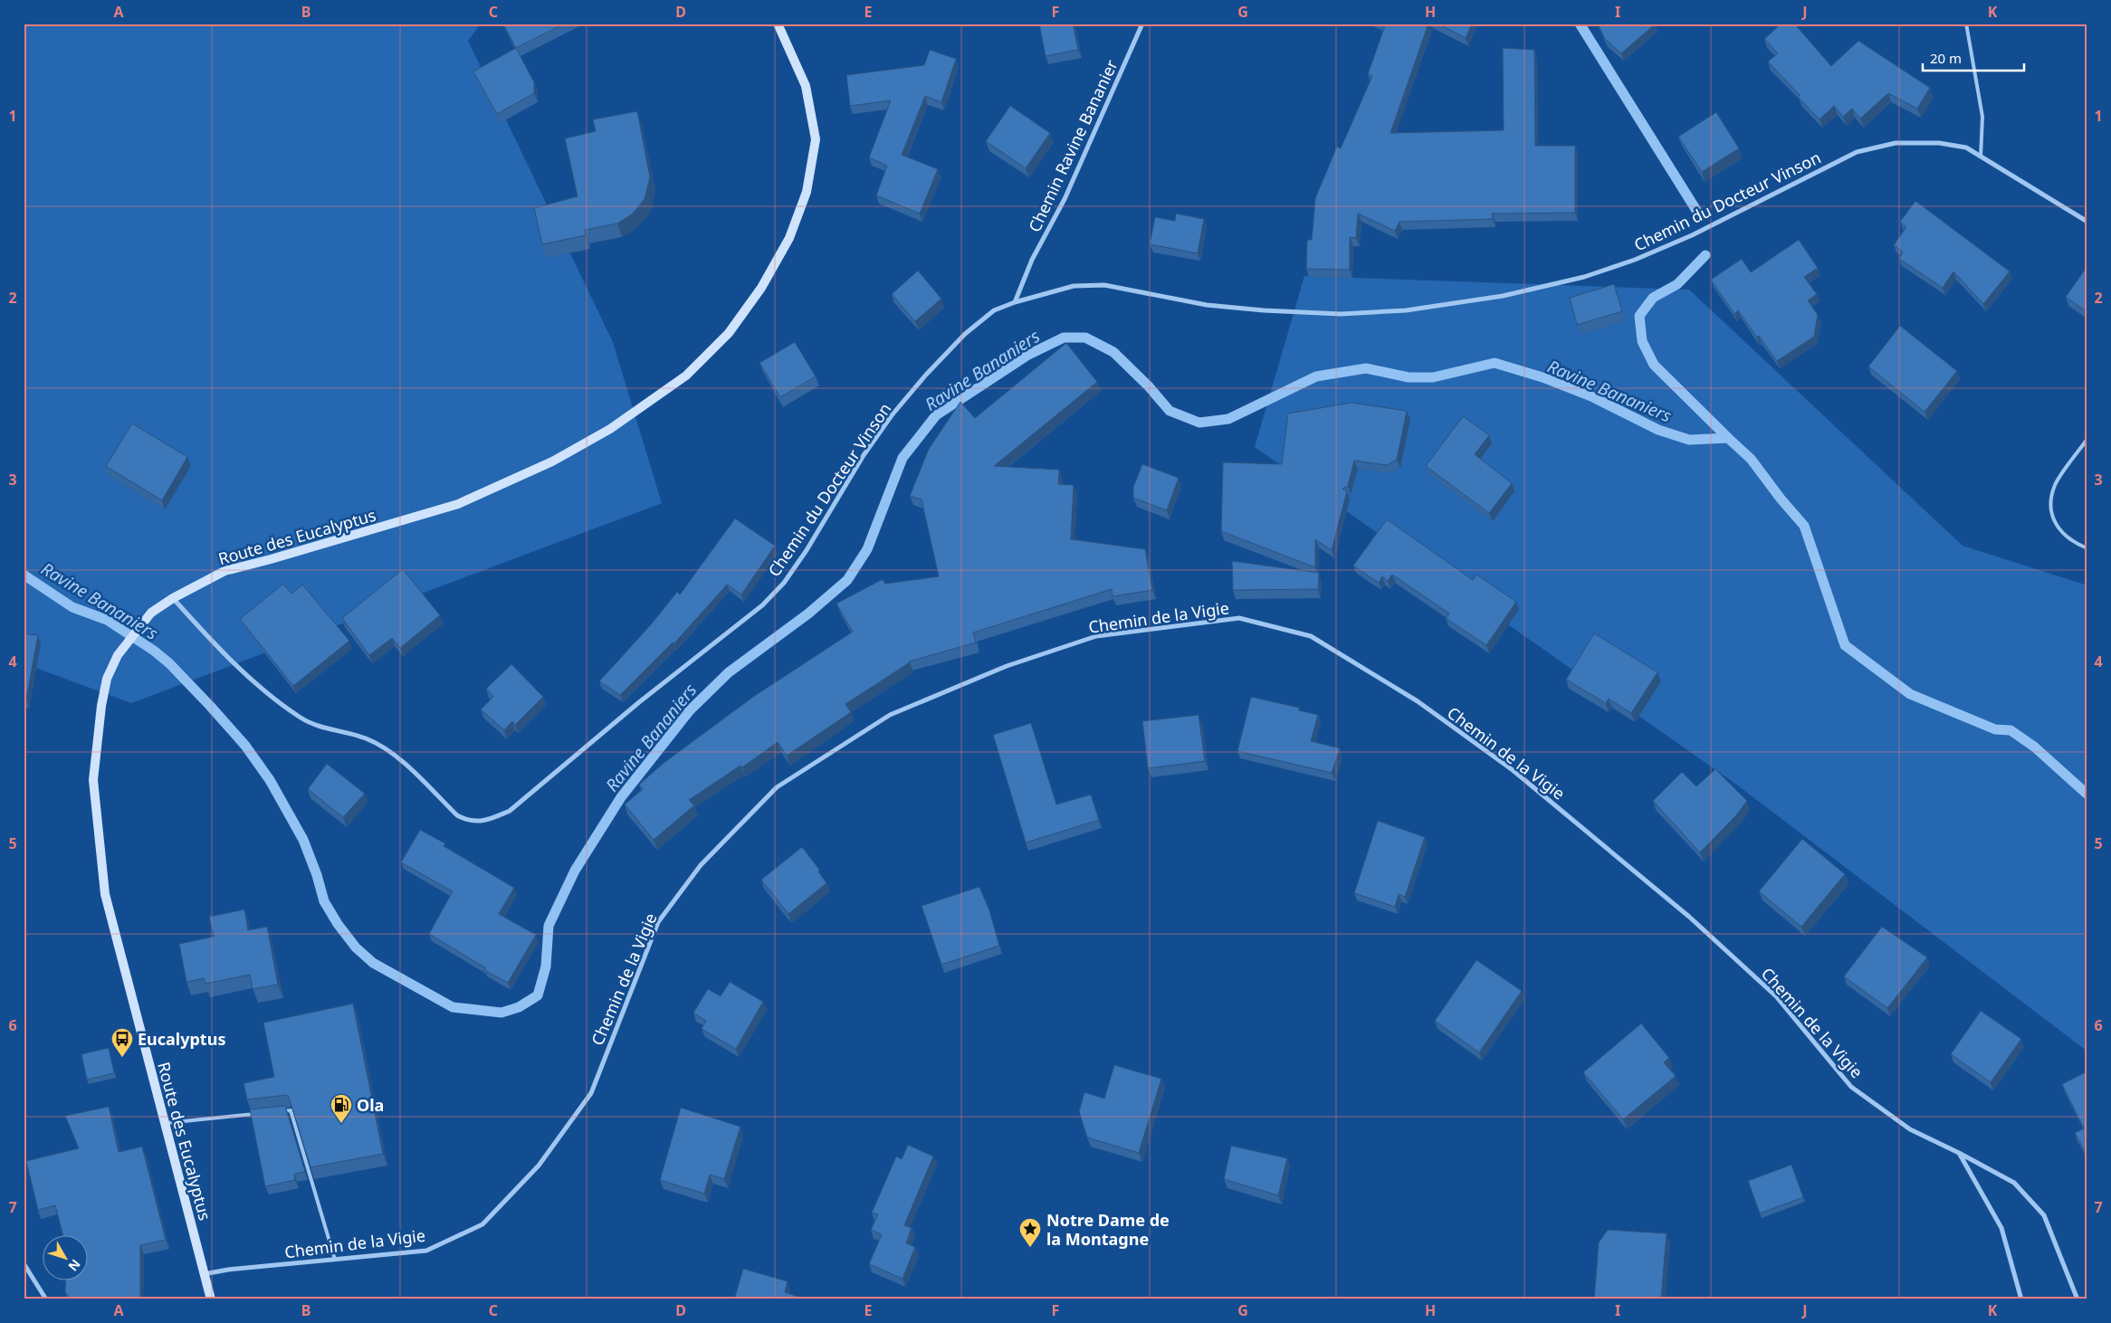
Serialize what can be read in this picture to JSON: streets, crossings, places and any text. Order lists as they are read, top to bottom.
{
  "streets": {
    "main road": ["Route des Eucalyptus"],
    "street": ["Chemin Ravine Bananier", "Chemin du Docteur Vinson", "Chemin de la Vigie"]
  },
  "crossings": [
    ["Chemin Ravine Bananier", "Chemin du Docteur Vinson"],
    ["Chemin du Docteur Vinson", "Route des Eucalyptus"],
    ["Route des Eucalyptus", "Chemin de la Vigie"]
  ],
  "water": ["Ravine Bananiers"],
  "places": {
    "bus stop": ["Eucalyptus"],
    "fuel station": ["Ola"],
    "place": ["Notre Dame de la Montagne"]
  },
  "scale_bar": "20 m",
  "north": "bottom right",
  "grid": {
    "columns": [
      "A",
      "B",
      "C",
      "D",
      "E",
      "F",
      "G",
      "H",
      "I",
      "J",
      "K"
    ],
    "rows": [
      "1",
      "2",
      "3",
      "4",
      "5",
      "6",
      "7"
    ]
  }
}
